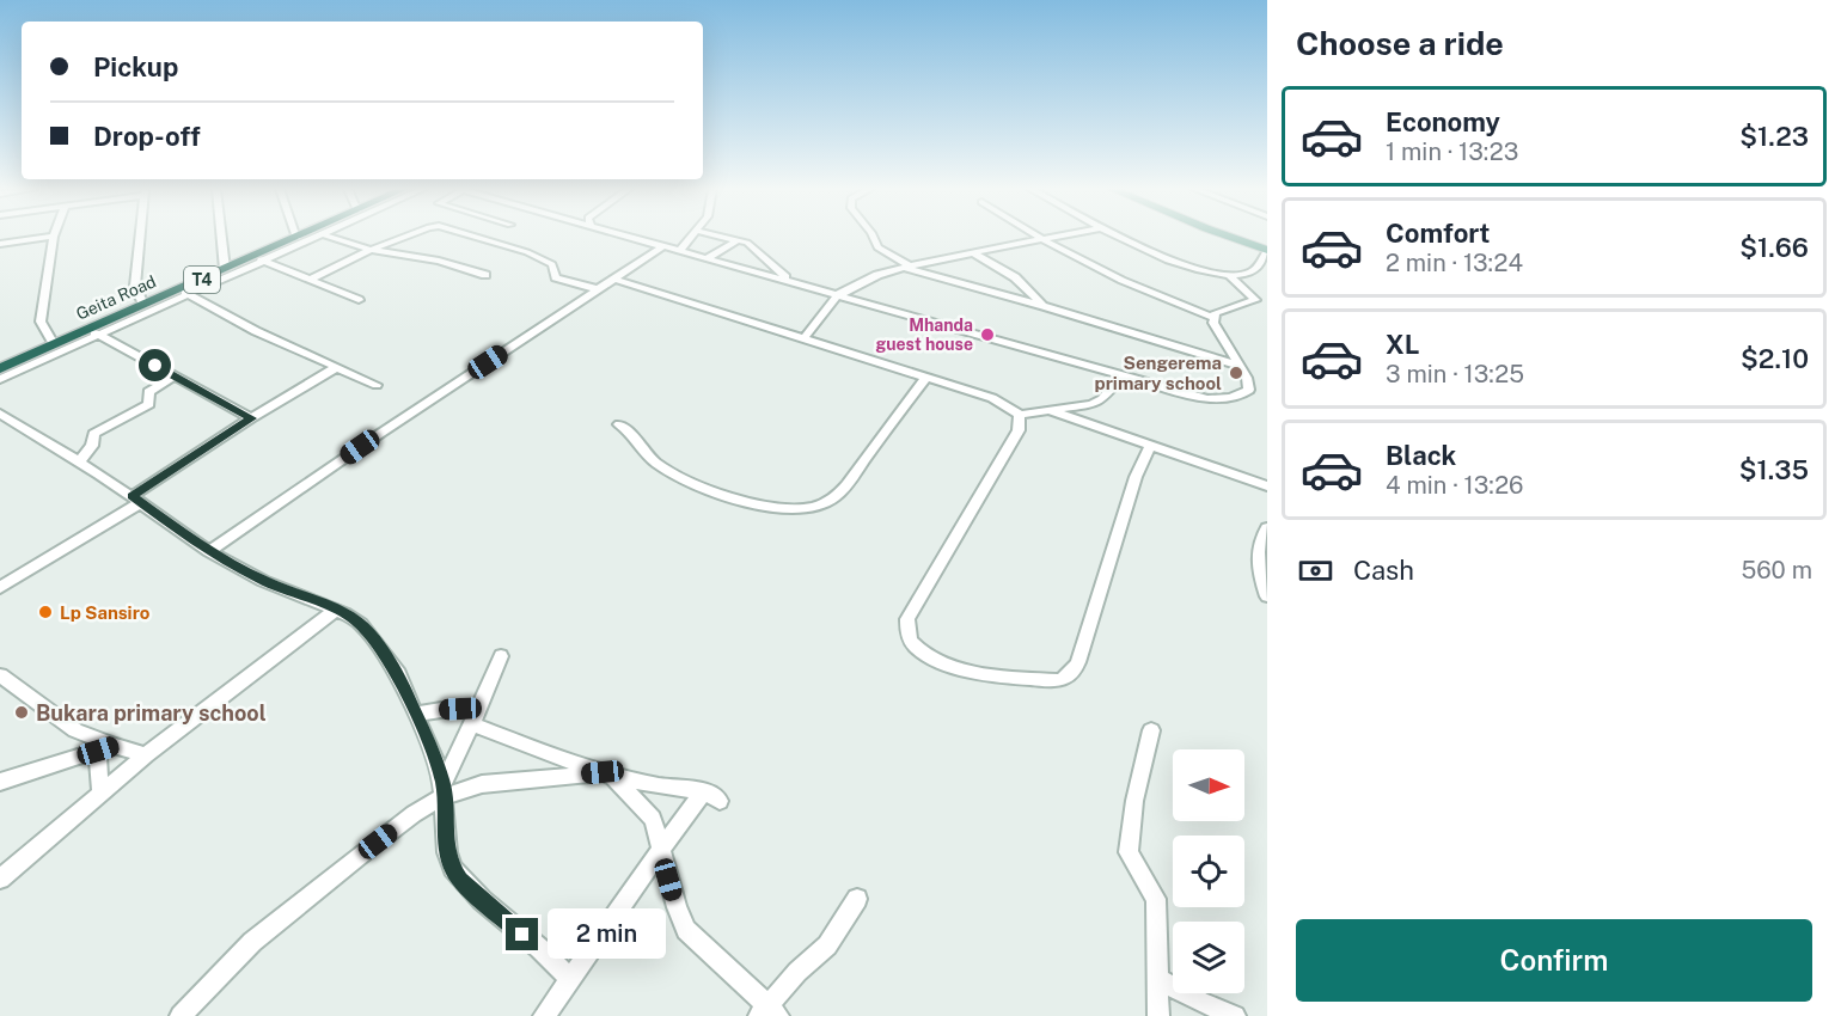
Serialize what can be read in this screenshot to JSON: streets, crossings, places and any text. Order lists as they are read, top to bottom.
{
  "streets": {
    "highway": ["T4", "Geita Road"]
  },
  "places": [
    "Mhanda guest house",
    "Sengerema primary school",
    "Lp Sansiro",
    "Bukara primary school"
  ],
  "north": "right",
  "page": {
    "heading": "Choose a ride",
    "banner": ["Pickup", "Drop-off"],
    "list": [
      {
        "name": "Economy",
        "note": "1 min · 13:23",
        "value": "$1.23"
      },
      {
        "name": "Comfort",
        "note": "2 min · 13:24",
        "value": "$1.66"
      },
      {
        "name": "XL",
        "note": "3 min · 13:25",
        "value": "$2.10"
      },
      {
        "name": "Black",
        "note": "4 min · 13:26",
        "value": "$1.35"
      }
    ],
    "pay": ["Cash", "560 m"],
    "buttons": "Confirm",
    "bubble": "2 min"
  }
}
